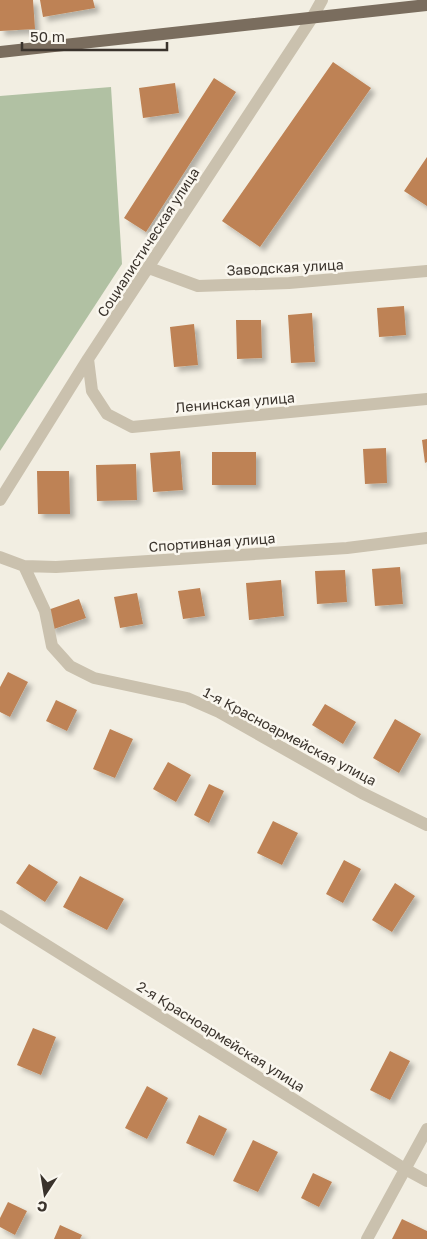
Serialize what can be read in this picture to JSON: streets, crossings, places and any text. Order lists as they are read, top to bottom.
{
  "streets": {
    "street": [
      "Социалистическая улица",
      "Заводская улица",
      "Ленинская улица",
      "Спортивная улица",
      "1-я Красноармейская улица",
      "2-я Красноармейская улица"
    ]
  },
  "crossings": [
    ["Социалистическая улица", "Заводская улица"],
    ["Социалистическая улица", "Ленинская улица"],
    ["Спортивная улица", "1-я Красноармейская улица"]
  ],
  "scale_bar": "50 m",
  "north": "bottom"
}
